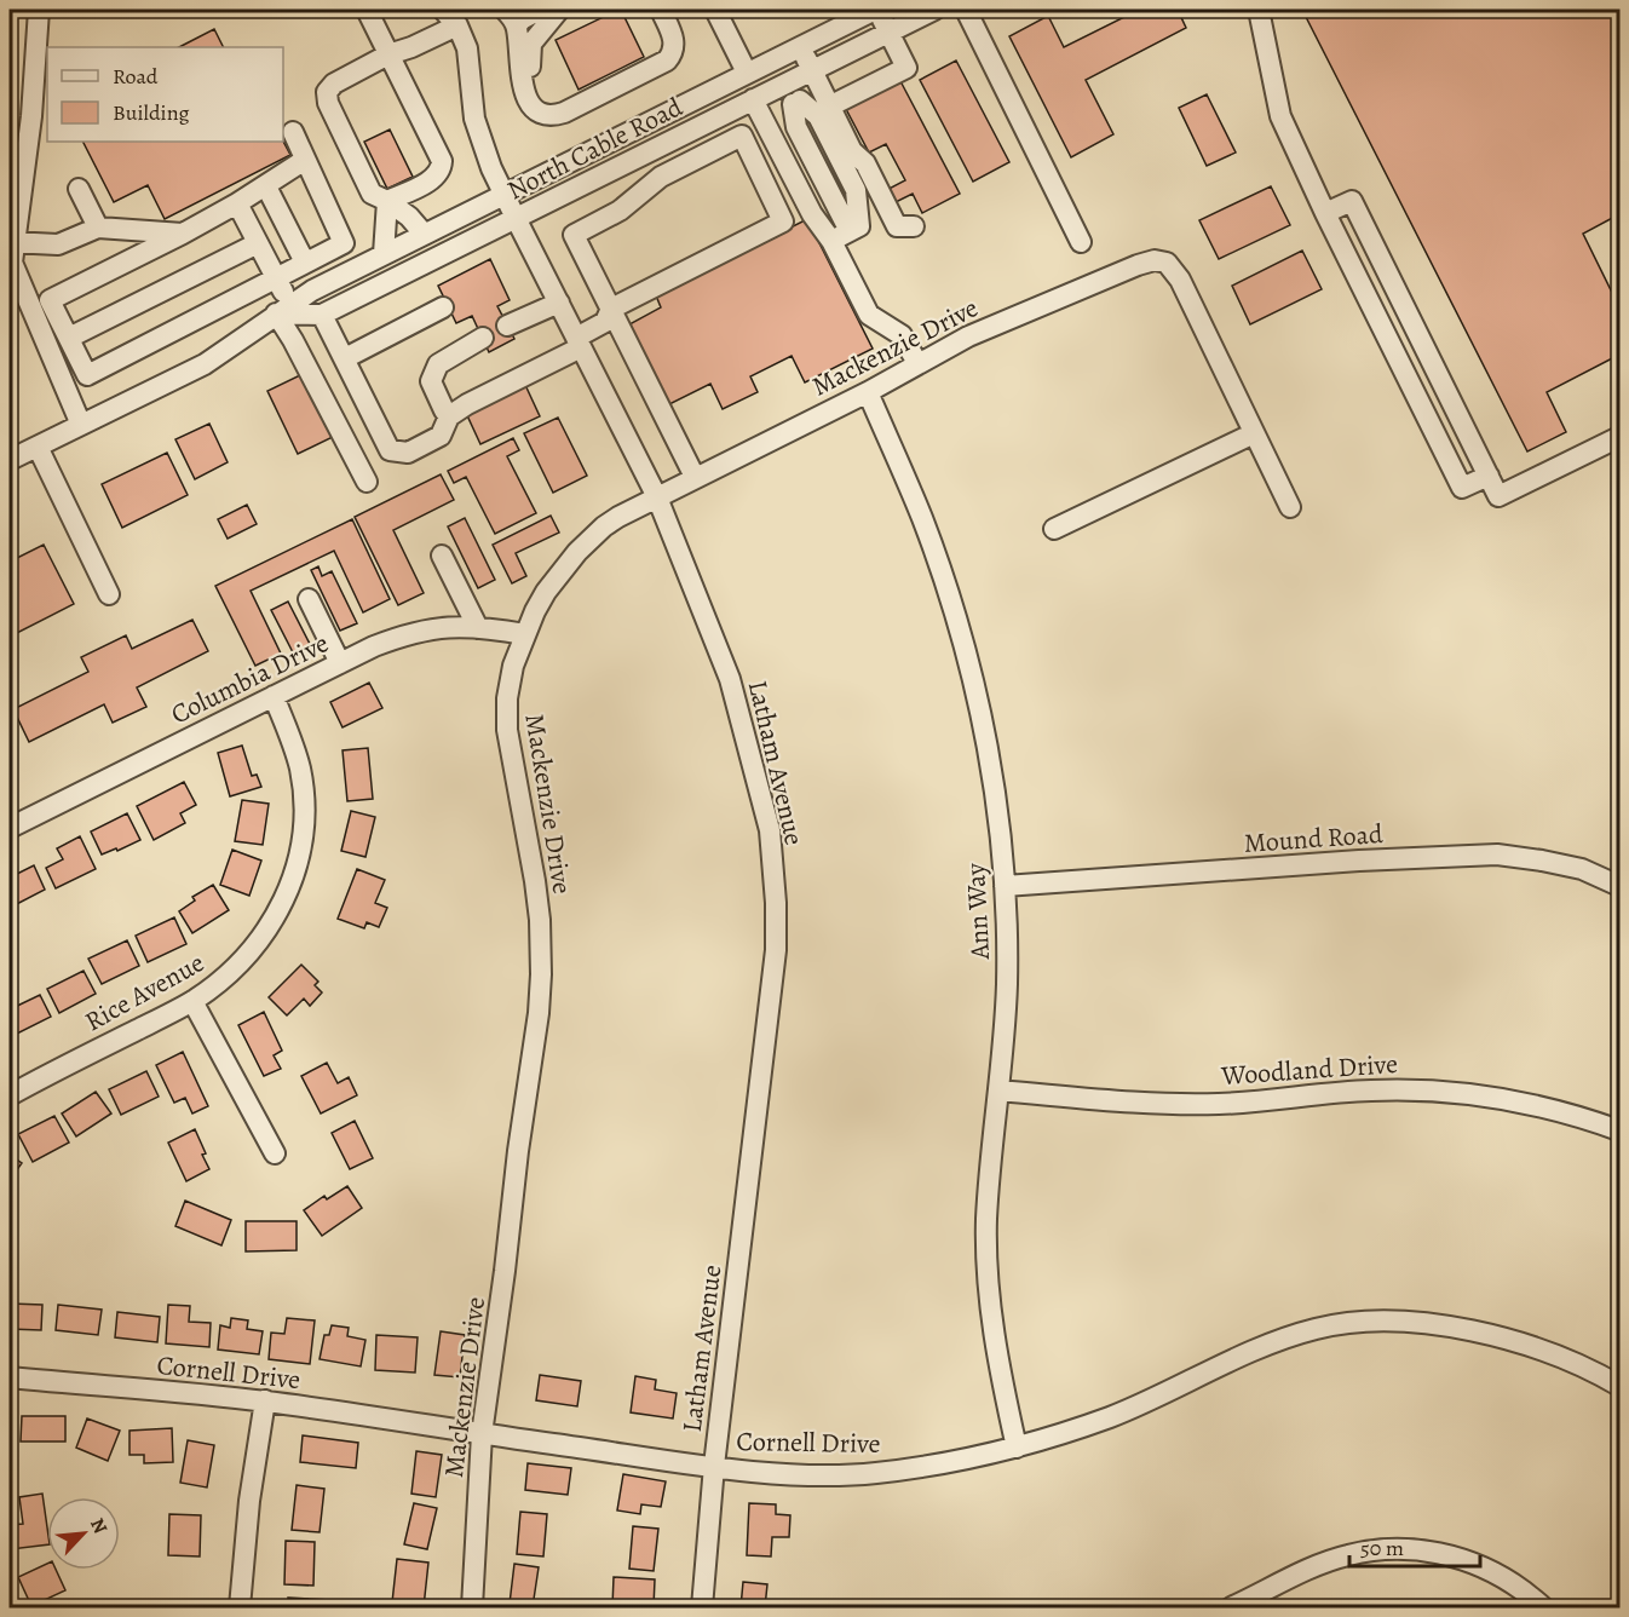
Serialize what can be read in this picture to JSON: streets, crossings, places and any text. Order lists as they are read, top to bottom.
{
  "streets": {
    "street": [
      "North Cable Road",
      "Mackenzie Drive",
      "Columbia Drive",
      "Latham Avenue",
      "Mound Road",
      "Ann Way",
      "Rice Avenue",
      "Woodland Drive",
      "Cornell Drive"
    ]
  },
  "crossings": [
    ["North Cable Road", "Latham Avenue"],
    ["Mackenzie Drive", "Columbia Drive"],
    ["Mackenzie Drive", "Latham Avenue"],
    ["Mackenzie Drive", "Ann Way"],
    ["Mackenzie Drive", "Cornell Drive"],
    ["Columbia Drive", "Rice Avenue"],
    ["Latham Avenue", "Cornell Drive"],
    ["Mound Road", "Ann Way"],
    ["Ann Way", "Woodland Drive"],
    ["Ann Way", "Cornell Drive"]
  ],
  "legend": ["Road", "Building"],
  "scale_bar": "50 m",
  "north": "top right"
}
